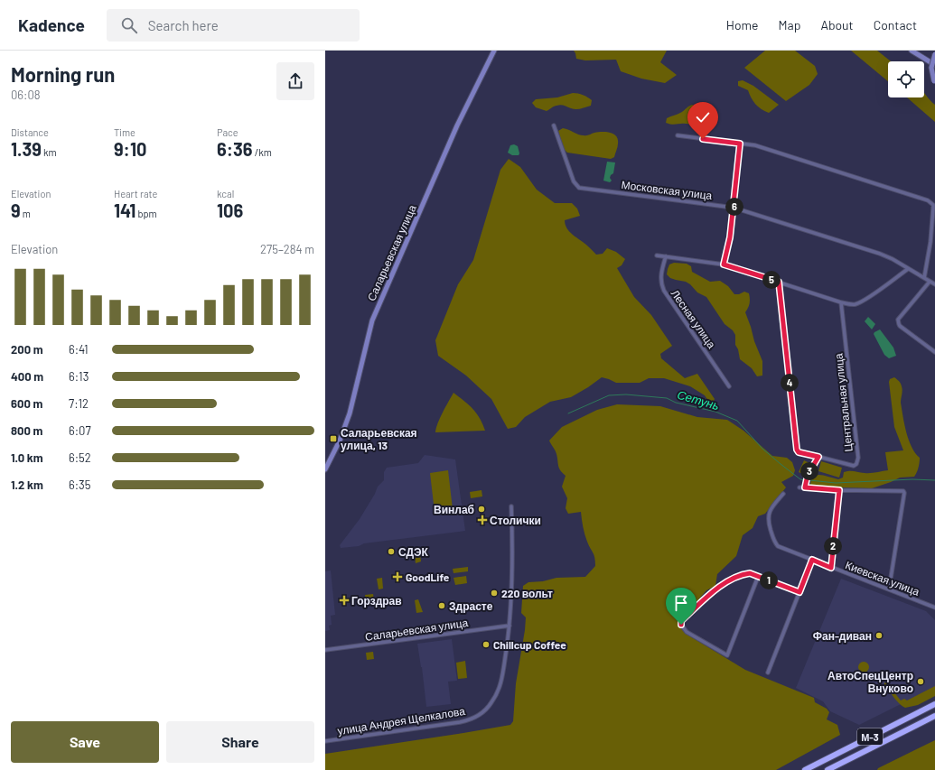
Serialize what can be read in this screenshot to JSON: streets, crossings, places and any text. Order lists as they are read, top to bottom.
{
  "streets": {
    "highway": ["М-3"],
    "street": [
      "Московская улица",
      "Саларьевская улица",
      "Лесная улица",
      "Центральная улица",
      "Киевская улица",
      "улица Андрея Щелкалова"
    ]
  },
  "crossings": [
    ["Саларьевская улица", "улица Андрея Щелкалова"]
  ],
  "water": ["Сетунь"],
  "places": {
    "transit": ["Саларьевская улица, 13"],
    "other": [
      "Винлаб",
      "СДЭК",
      "220 вольт",
      "Здрасте",
      "Фан-диван",
      "Chillcup Coffee",
      "АвтоСпецЦентр Внуково"
    ],
    "health": ["Столички", "GoodLife", "Горздрав"]
  },
  "page": {
    "header": "Kadence",
    "search": "Search here",
    "nav": [
      "Home",
      "Map",
      "About",
      "Contact"
    ],
    "heading": ["Morning run", "06:08"],
    "stats": [
      ["Distance", "1.39 km"],
      ["Time", "9:10"],
      ["Pace", "6:36 /km"],
      ["Elevation", "9 m"],
      ["Heart rate", "141 bpm"],
      ["kcal", "106"]
    ],
    "pins": [
      "6",
      "5",
      "4",
      "3",
      "2",
      "1"
    ],
    "chart": ["Elevation", "275–284 m"],
    "list": [
      {
        "name": "200 m",
        "note": "6:41"
      },
      {
        "name": "400 m",
        "note": "6:13"
      },
      {
        "name": "600 m",
        "note": "7:12"
      },
      {
        "name": "800 m",
        "note": "6:07"
      },
      {
        "name": "1.0 km",
        "note": "6:52"
      },
      {
        "name": "1.2 km",
        "note": "6:35"
      }
    ],
    "buttons": ["Save", "Share"]
  }
}
